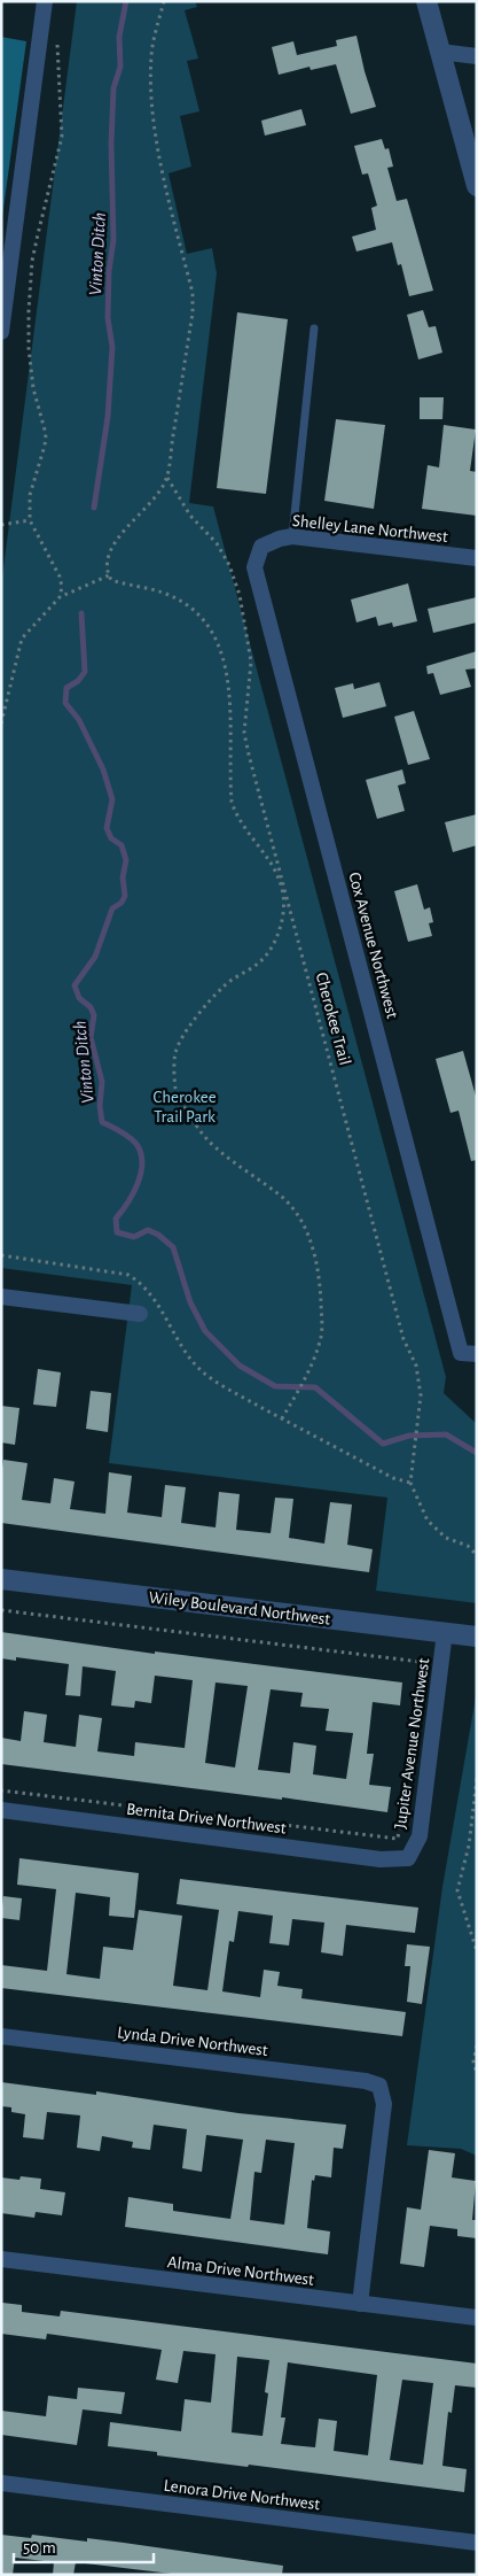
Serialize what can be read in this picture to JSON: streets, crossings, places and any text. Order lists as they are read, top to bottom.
{
  "streets": {
    "street": [
      "Shelley Lane Northwest",
      "Cox Avenue Northwest",
      "Wiley Boulevard Northwest",
      "Jupiter Avenue Northwest",
      "Bernita Drive Northwest",
      "Lynda Drive Northwest",
      "Alma Drive Northwest",
      "Lenora Drive Northwest"
    ],
    "path": ["Cherokee Trail"]
  },
  "crossings": [
    ["Shelley Lane Northwest", "Cox Avenue Northwest"],
    ["Wiley Boulevard Northwest", "Jupiter Avenue Northwest"],
    ["Jupiter Avenue Northwest", "Bernita Drive Northwest"],
    ["Lynda Drive Northwest", "Alma Drive Northwest"]
  ],
  "water": ["Vinton Ditch"],
  "parks": ["Cherokee Trail Park"],
  "scale_bar": "50 m"
}
